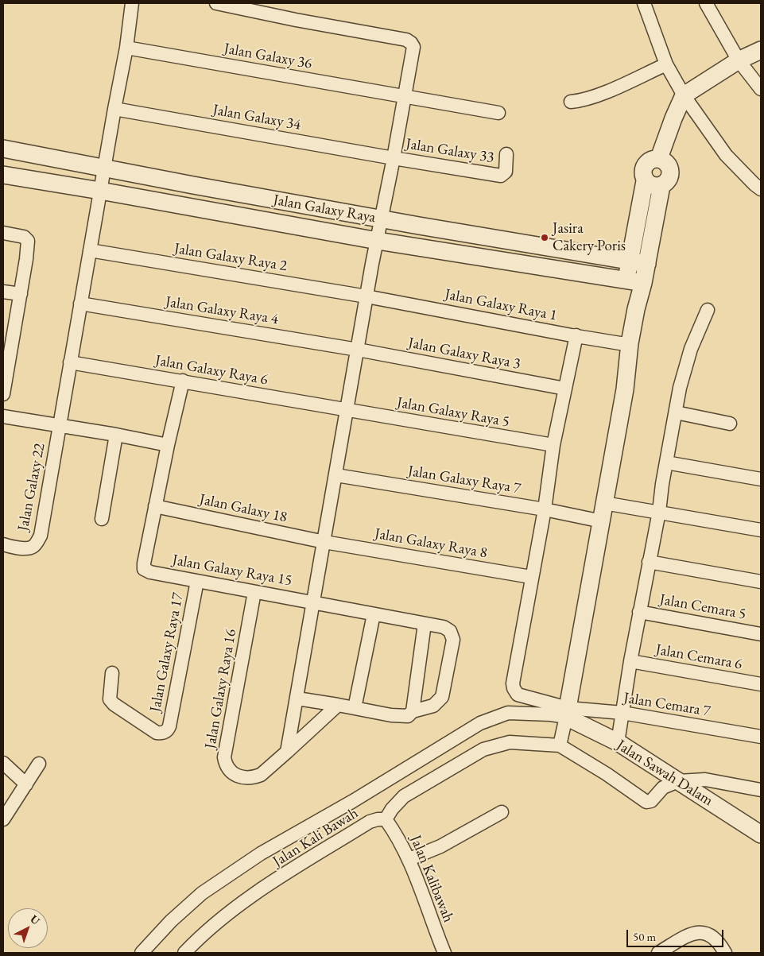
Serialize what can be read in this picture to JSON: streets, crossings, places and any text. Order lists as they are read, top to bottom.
{
  "streets": {
    "street": [
      "Jalan Galaxy 36",
      "Jalan Galaxy 34",
      "Jalan Galaxy 33",
      "Jalan Galaxy Raya",
      "Jalan Galaxy Raya 2",
      "Jalan Galaxy Raya 1",
      "Jalan Galaxy Raya 4",
      "Jalan Galaxy Raya 3",
      "Jalan Galaxy Raya 6",
      "Jalan Galaxy Raya 5",
      "Jalan Galaxy Raya 7",
      "Jalan Galaxy 22",
      "Jalan Galaxy 18",
      "Jalan Galaxy Raya 8",
      "Jalan Galaxy Raya 15",
      "Jalan Cemara 5",
      "Jalan Galaxy Raya 17",
      "Jalan Cemara 6",
      "Jalan Galaxy Raya 16",
      "Jalan Cemara 7",
      "Jalan Sawah Dalam",
      "Jalan Kali Bawah",
      "Jalan Kalibawah"
    ]
  },
  "crossings": [
    ["Jalan Galaxy 34", "Jalan Galaxy 33"],
    ["Jalan Galaxy Raya 2", "Jalan Galaxy Raya 1"],
    ["Jalan Galaxy Raya 4", "Jalan Galaxy Raya 3"],
    ["Jalan Galaxy Raya 6", "Jalan Galaxy Raya 5"],
    ["Jalan Galaxy 18", "Jalan Galaxy Raya 8"],
    ["Jalan Galaxy 18", "Jalan Galaxy Raya 15"],
    ["Jalan Galaxy Raya 15", "Jalan Galaxy Raya 17"],
    ["Jalan Galaxy Raya 15", "Jalan Galaxy Raya 16"],
    ["Jalan Cemara 7", "Jalan Sawah Dalam"],
    ["Jalan Kali Bawah", "Jalan Kalibawah"]
  ],
  "places": ["Jasira Cakery Poris"],
  "scale_bar": "50 m",
  "north": "top right"
}
